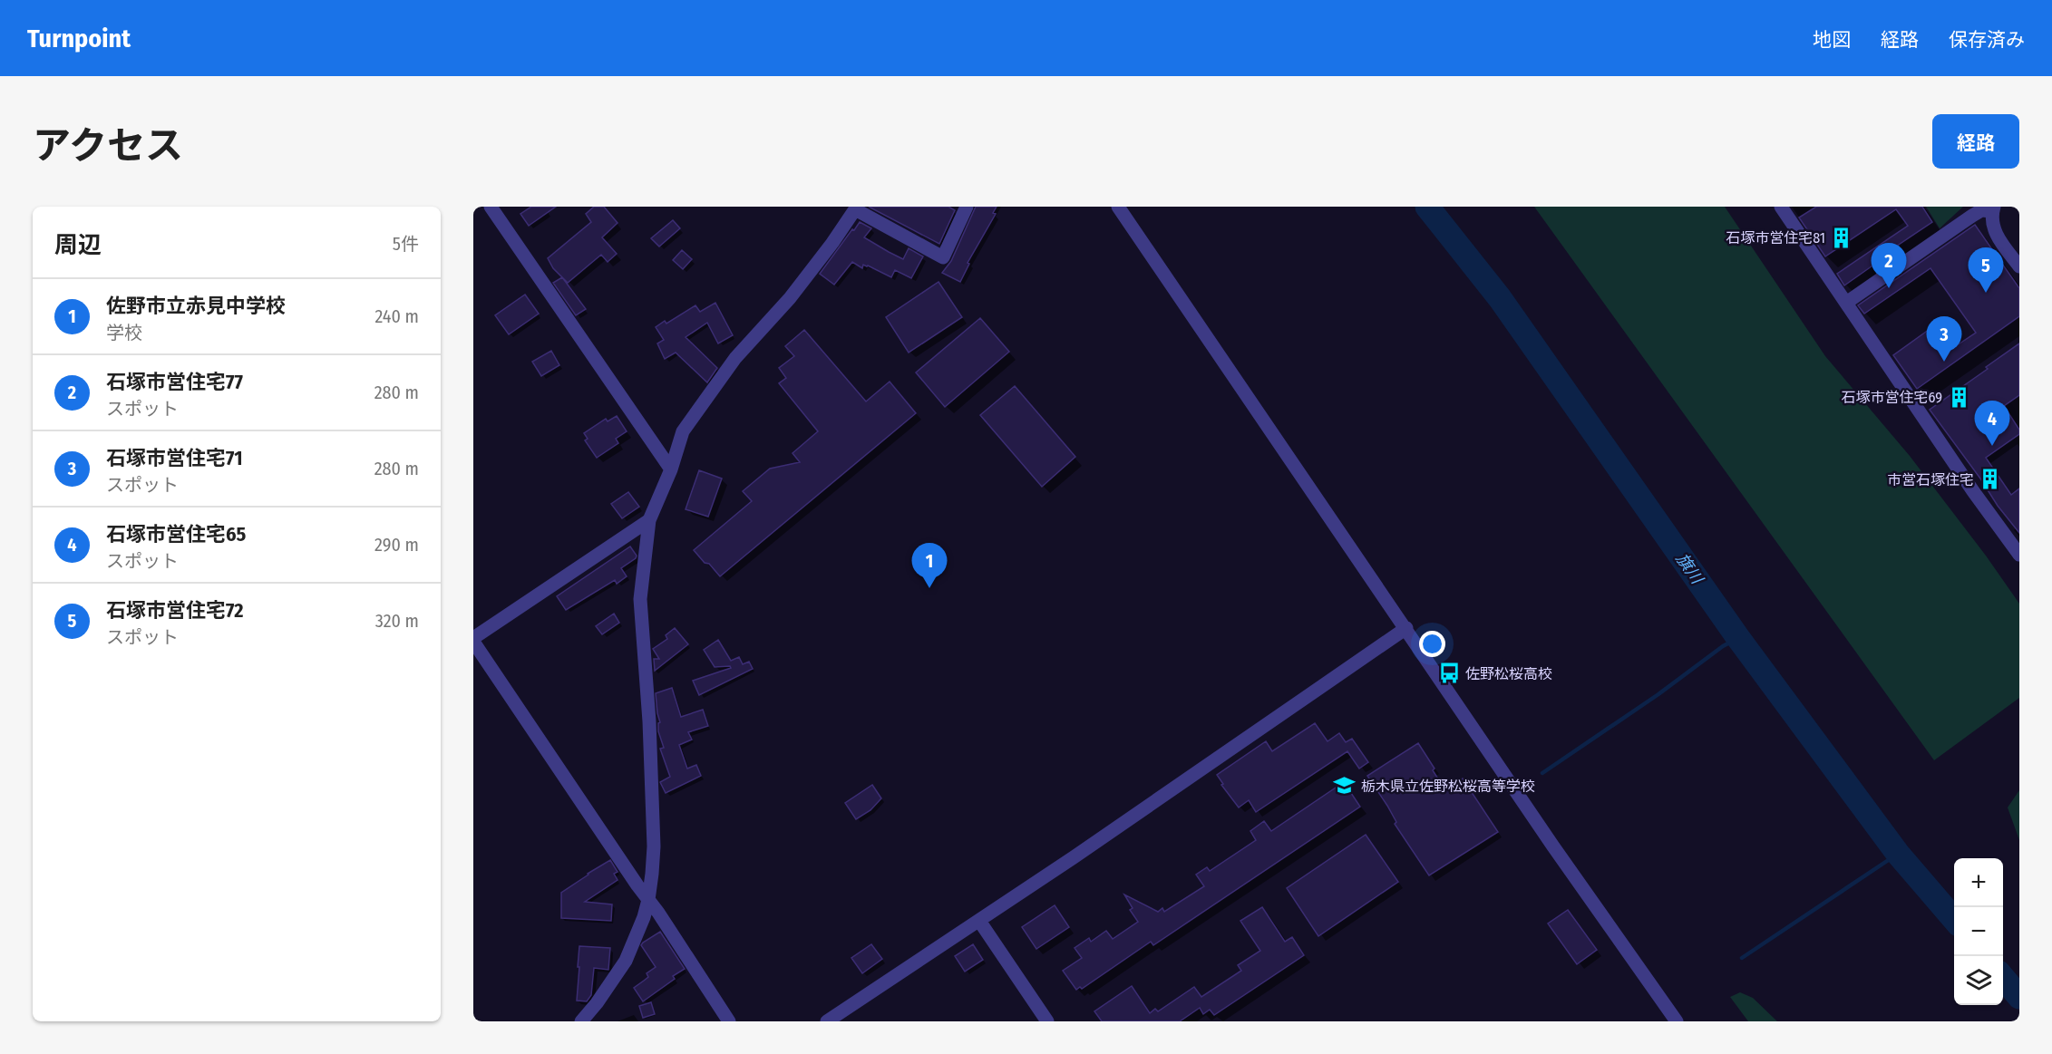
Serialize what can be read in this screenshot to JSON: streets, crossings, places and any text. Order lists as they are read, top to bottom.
{
  "water": ["旗川"],
  "places": {
    "building": ["石塚市営住宅81", "石塚市営住宅69", "市営石塚住宅"],
    "bus stop": ["佐野松桜高校"],
    "school or university": ["栃木県立佐野松桜高等学校"]
  },
  "page": {
    "header": "Turnpoint",
    "nav": ["地図", "経路", "保存済み"],
    "title": "アクセス",
    "buttons": "経路",
    "heading": ["周辺", "5件"],
    "pins": [
      "2",
      "5",
      "3",
      "4",
      "1"
    ],
    "list": [
      {
        "mark": "1",
        "name": "佐野市立赤見中学校",
        "note": "学校",
        "value": "240 m"
      },
      {
        "mark": "2",
        "name": "石塚市営住宅77",
        "note": "スポット",
        "value": "280 m"
      },
      {
        "mark": "3",
        "name": "石塚市営住宅71",
        "note": "スポット",
        "value": "280 m"
      },
      {
        "mark": "4",
        "name": "石塚市営住宅65",
        "note": "スポット",
        "value": "290 m"
      },
      {
        "mark": "5",
        "name": "石塚市営住宅72",
        "note": "スポット",
        "value": "320 m"
      }
    ],
    "map_buttons": ["+", "−"]
  }
}
